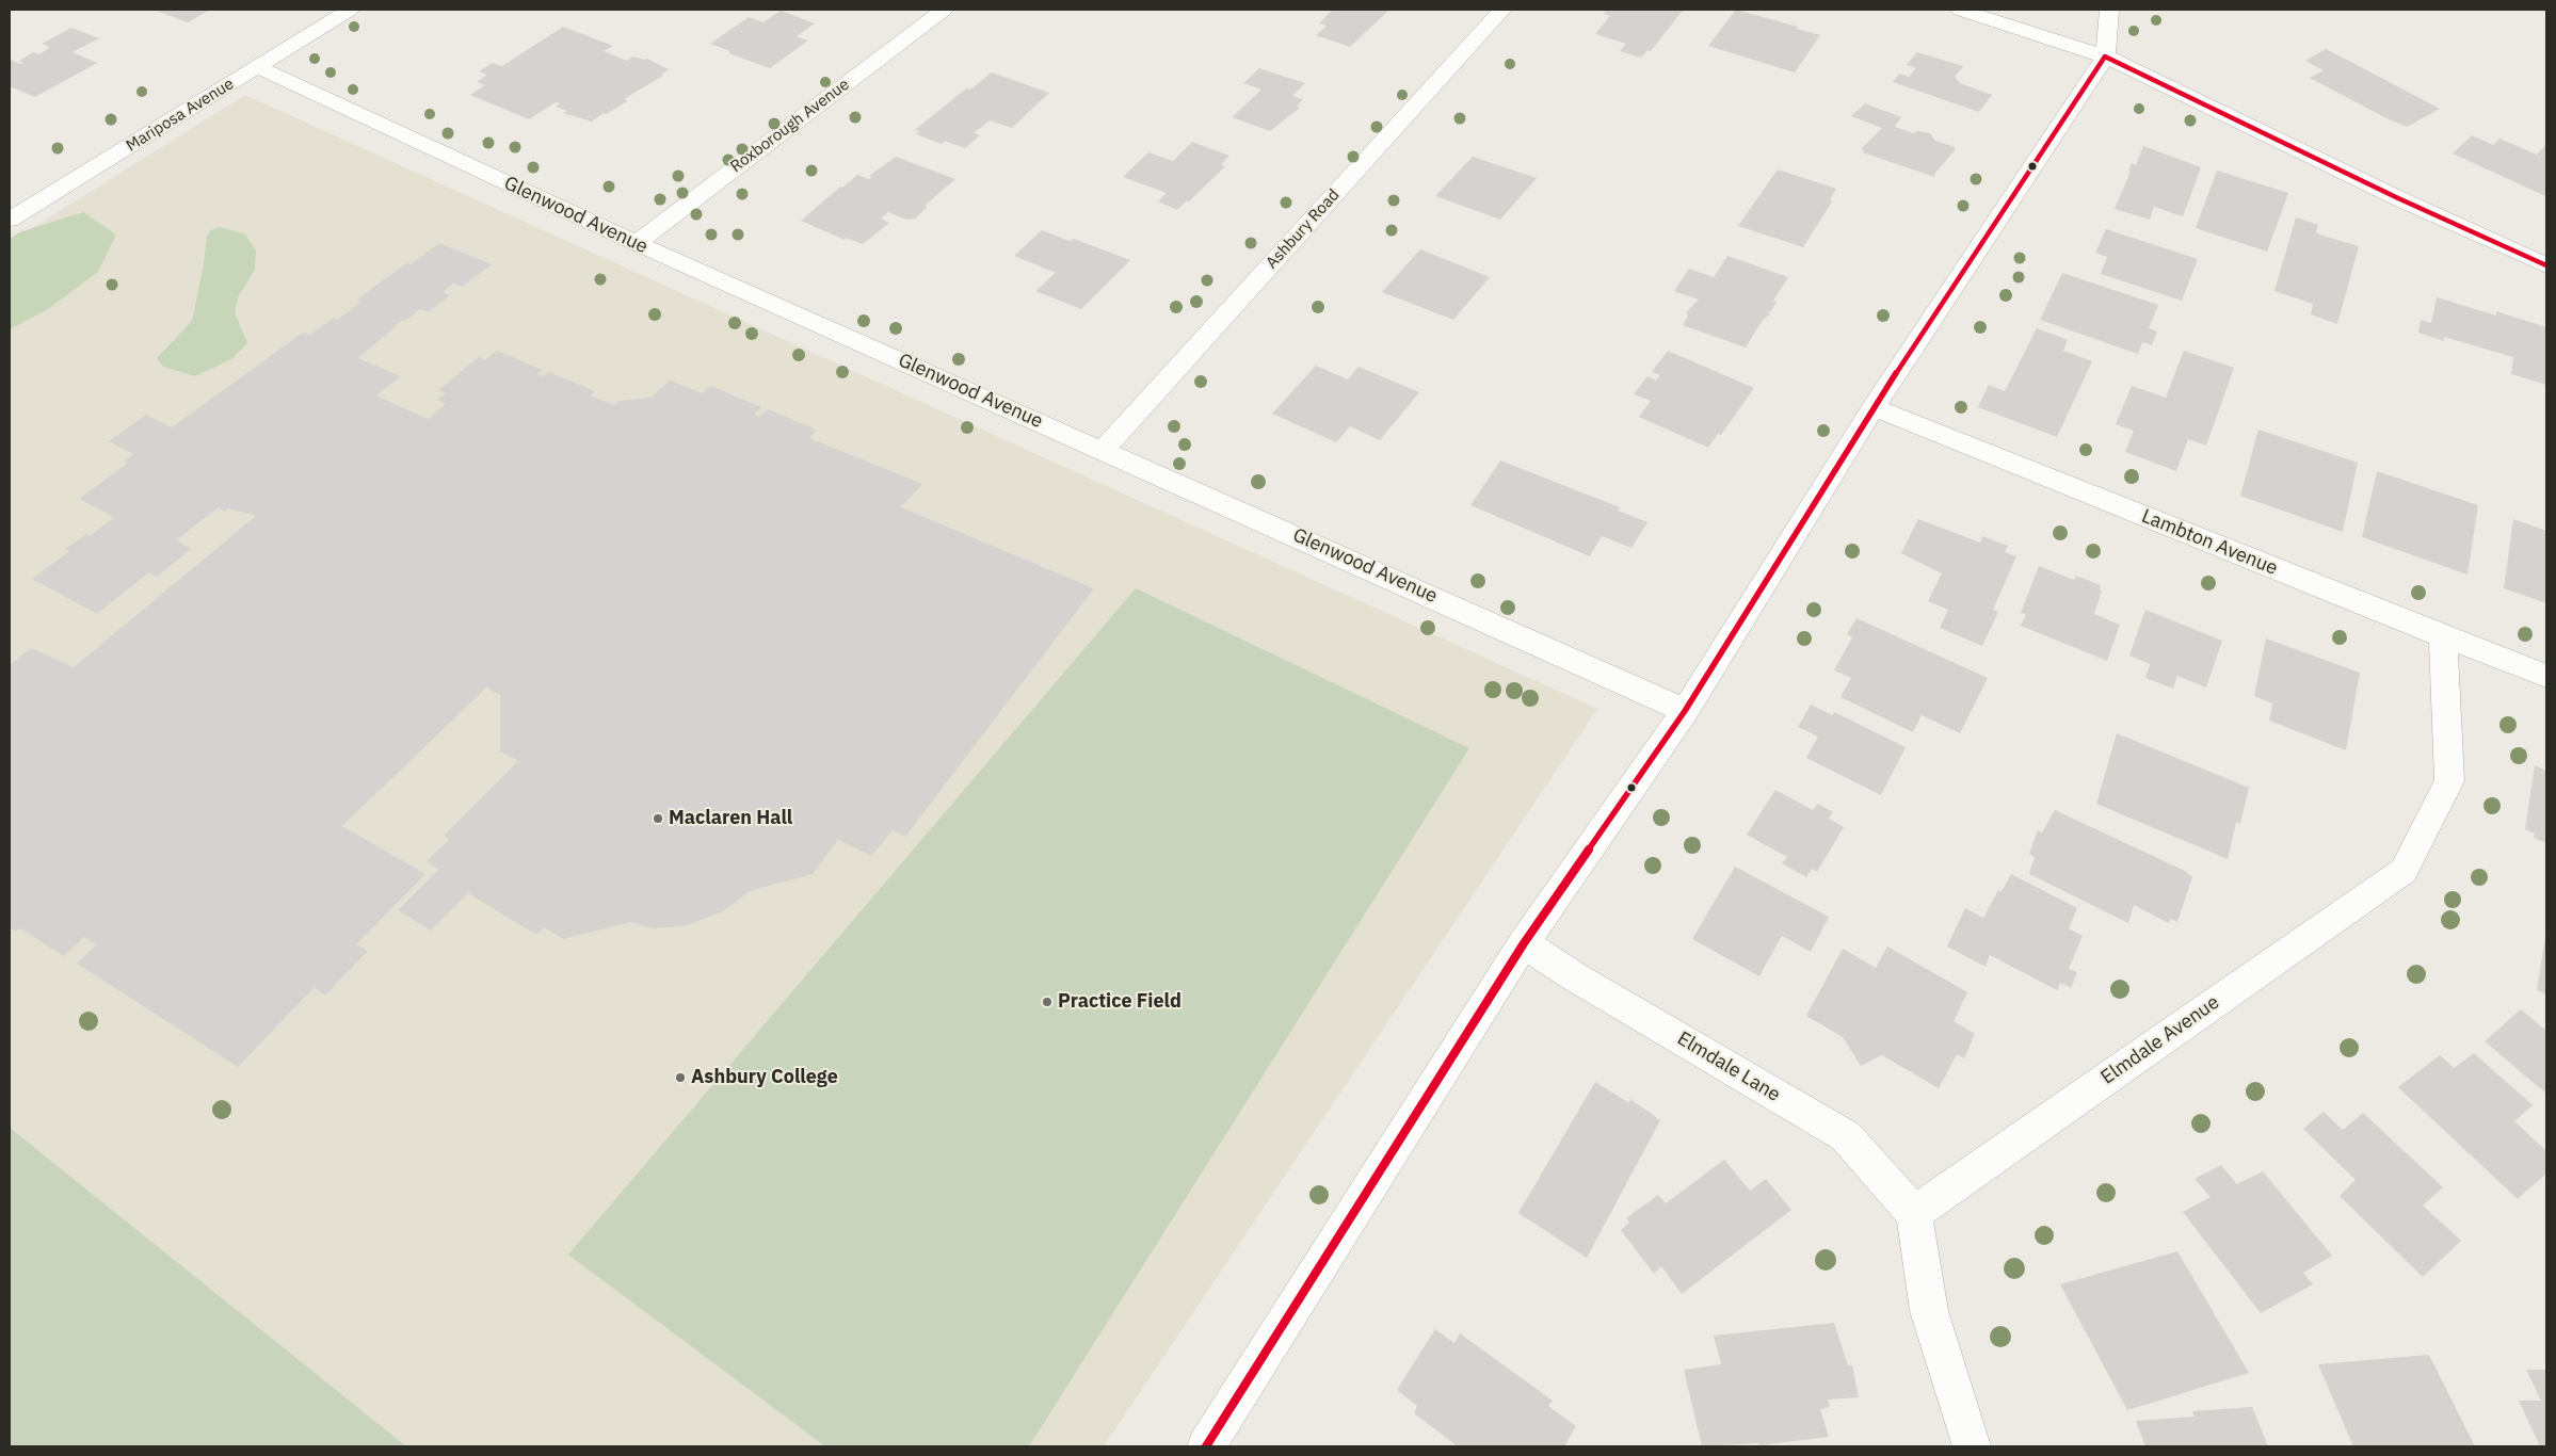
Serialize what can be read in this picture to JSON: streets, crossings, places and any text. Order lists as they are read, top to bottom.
{
  "streets": {
    "street": [
      "Mariposa Avenue",
      "Roxborough Avenue",
      "Glenwood Avenue",
      "Ashbury Road",
      "Lambton Avenue",
      "Elmdale Avenue",
      "Elmdale Lane"
    ]
  },
  "crossings": [
    ["Mariposa Avenue", "Glenwood Avenue"],
    ["Roxborough Avenue", "Glenwood Avenue"],
    ["Glenwood Avenue", "Ashbury Road"],
    ["Lambton Avenue", "Elmdale Avenue"],
    ["Elmdale Avenue", "Elmdale Lane"]
  ],
  "places": ["Maclaren Hall", "Practice Field", "Ashbury College"]
}
